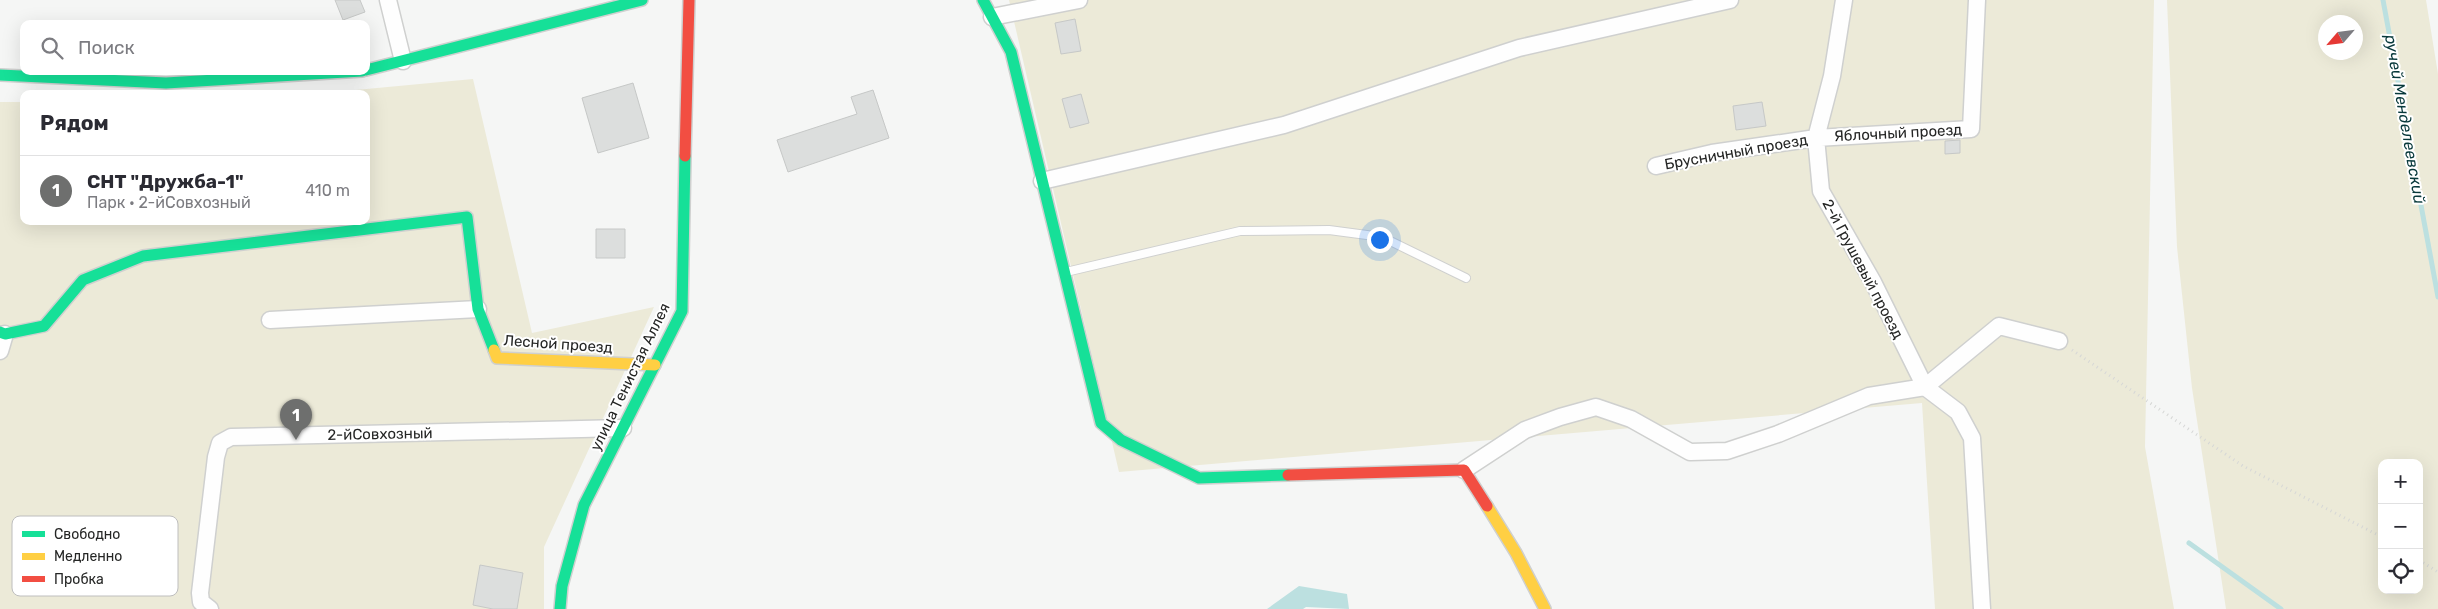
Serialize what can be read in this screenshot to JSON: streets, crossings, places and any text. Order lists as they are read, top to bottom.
{
  "streets": {
    "street": [
      "Яблочный проезд",
      "Брусничный проезд",
      "2-й Грушевый проезд",
      "Лесной проезд",
      "улица Тенистая Аллея",
      "2-йСовхозный"
    ]
  },
  "crossings": [
    ["Яблочный проезд", "Брусничный проезд"],
    ["Яблочный проезд", "2-й Грушевый проезд"],
    ["Брусничный проезд", "2-й Грушевый проезд"],
    ["Лесной проезд", "улица Тенистая Аллея"],
    ["улица Тенистая Аллея", "2-йСовхозный"]
  ],
  "water": ["ручей Менделеевский"],
  "legend": ["Свободно", "Медленно", "Пробка"],
  "north": "bottom left",
  "page": {
    "search": "Поиск",
    "heading": "Рядом",
    "list": [
      {
        "mark": "1",
        "name": "СНТ \"Дружба-1\"",
        "note": "Парк · 2-йСовхозный",
        "value": "410 m"
      }
    ],
    "pins": "1",
    "map_buttons": ["+", "−"]
  }
}
